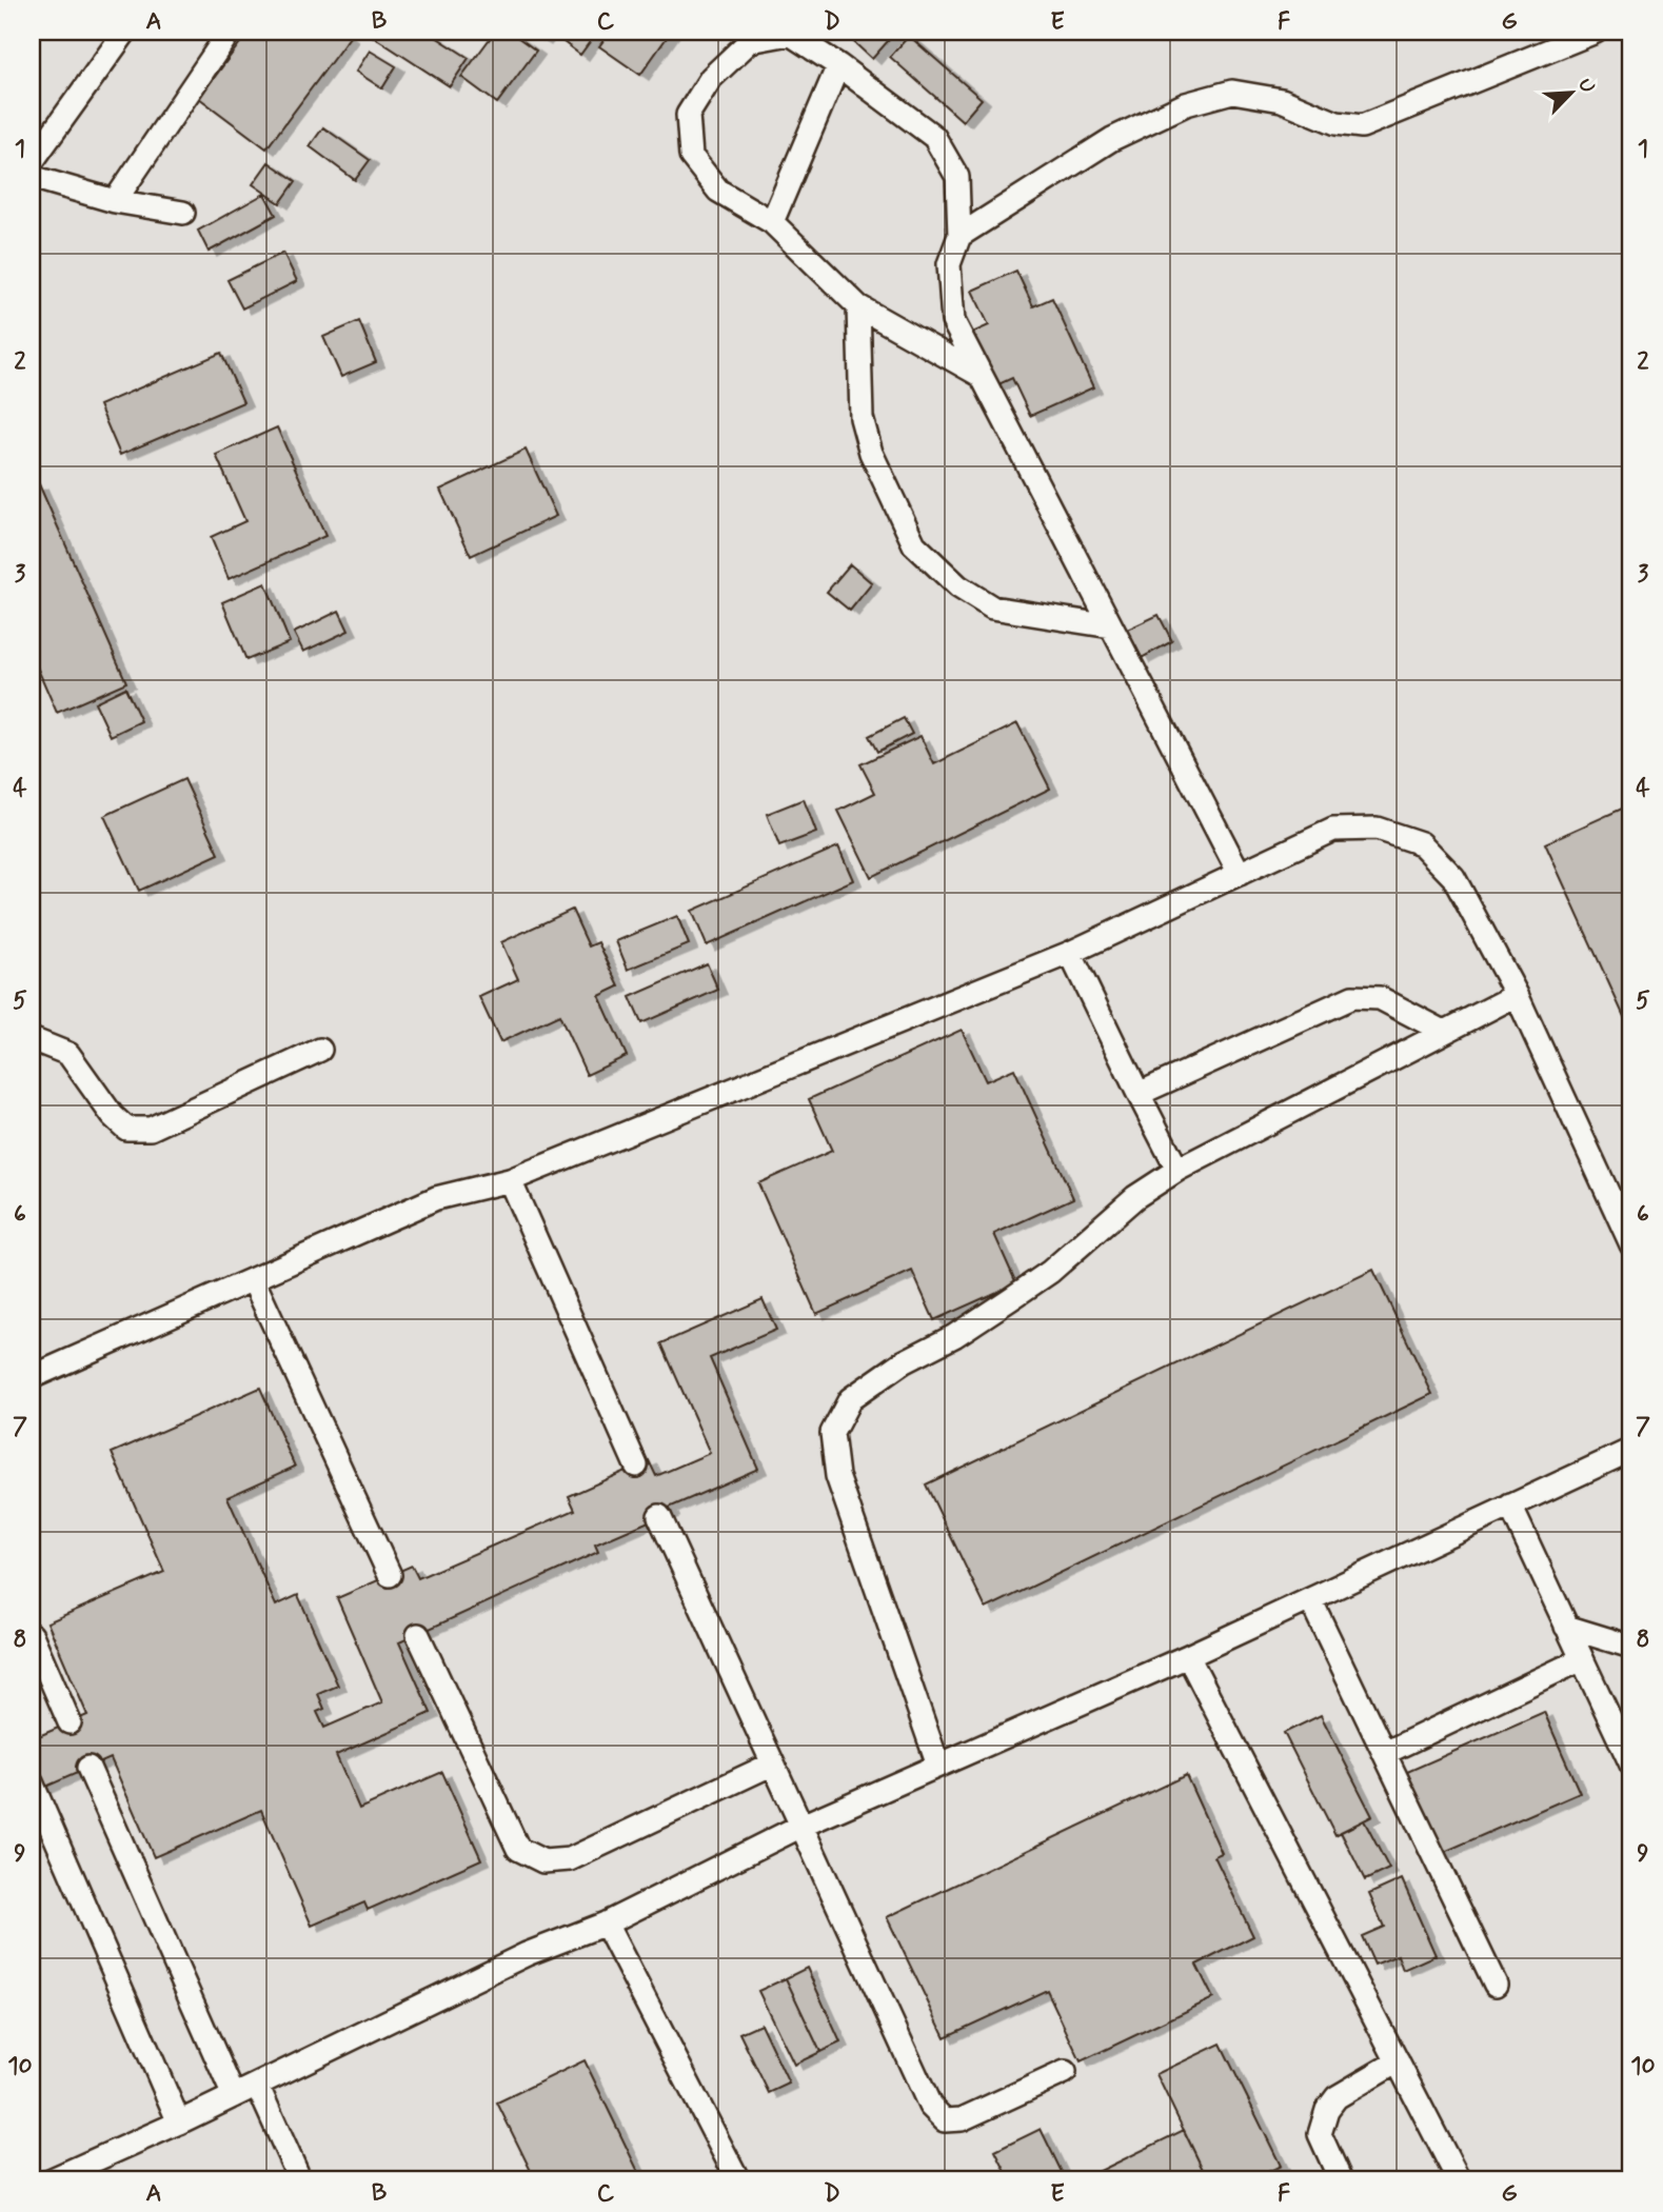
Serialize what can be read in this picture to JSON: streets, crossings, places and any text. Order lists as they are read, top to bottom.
{
  "north": "top right",
  "grid": {
    "columns": [
      "A",
      "B",
      "C",
      "D",
      "E",
      "F",
      "G"
    ],
    "rows": [
      "1",
      "2",
      "3",
      "4",
      "5",
      "6",
      "7",
      "8",
      "9",
      "10"
    ]
  }
}
